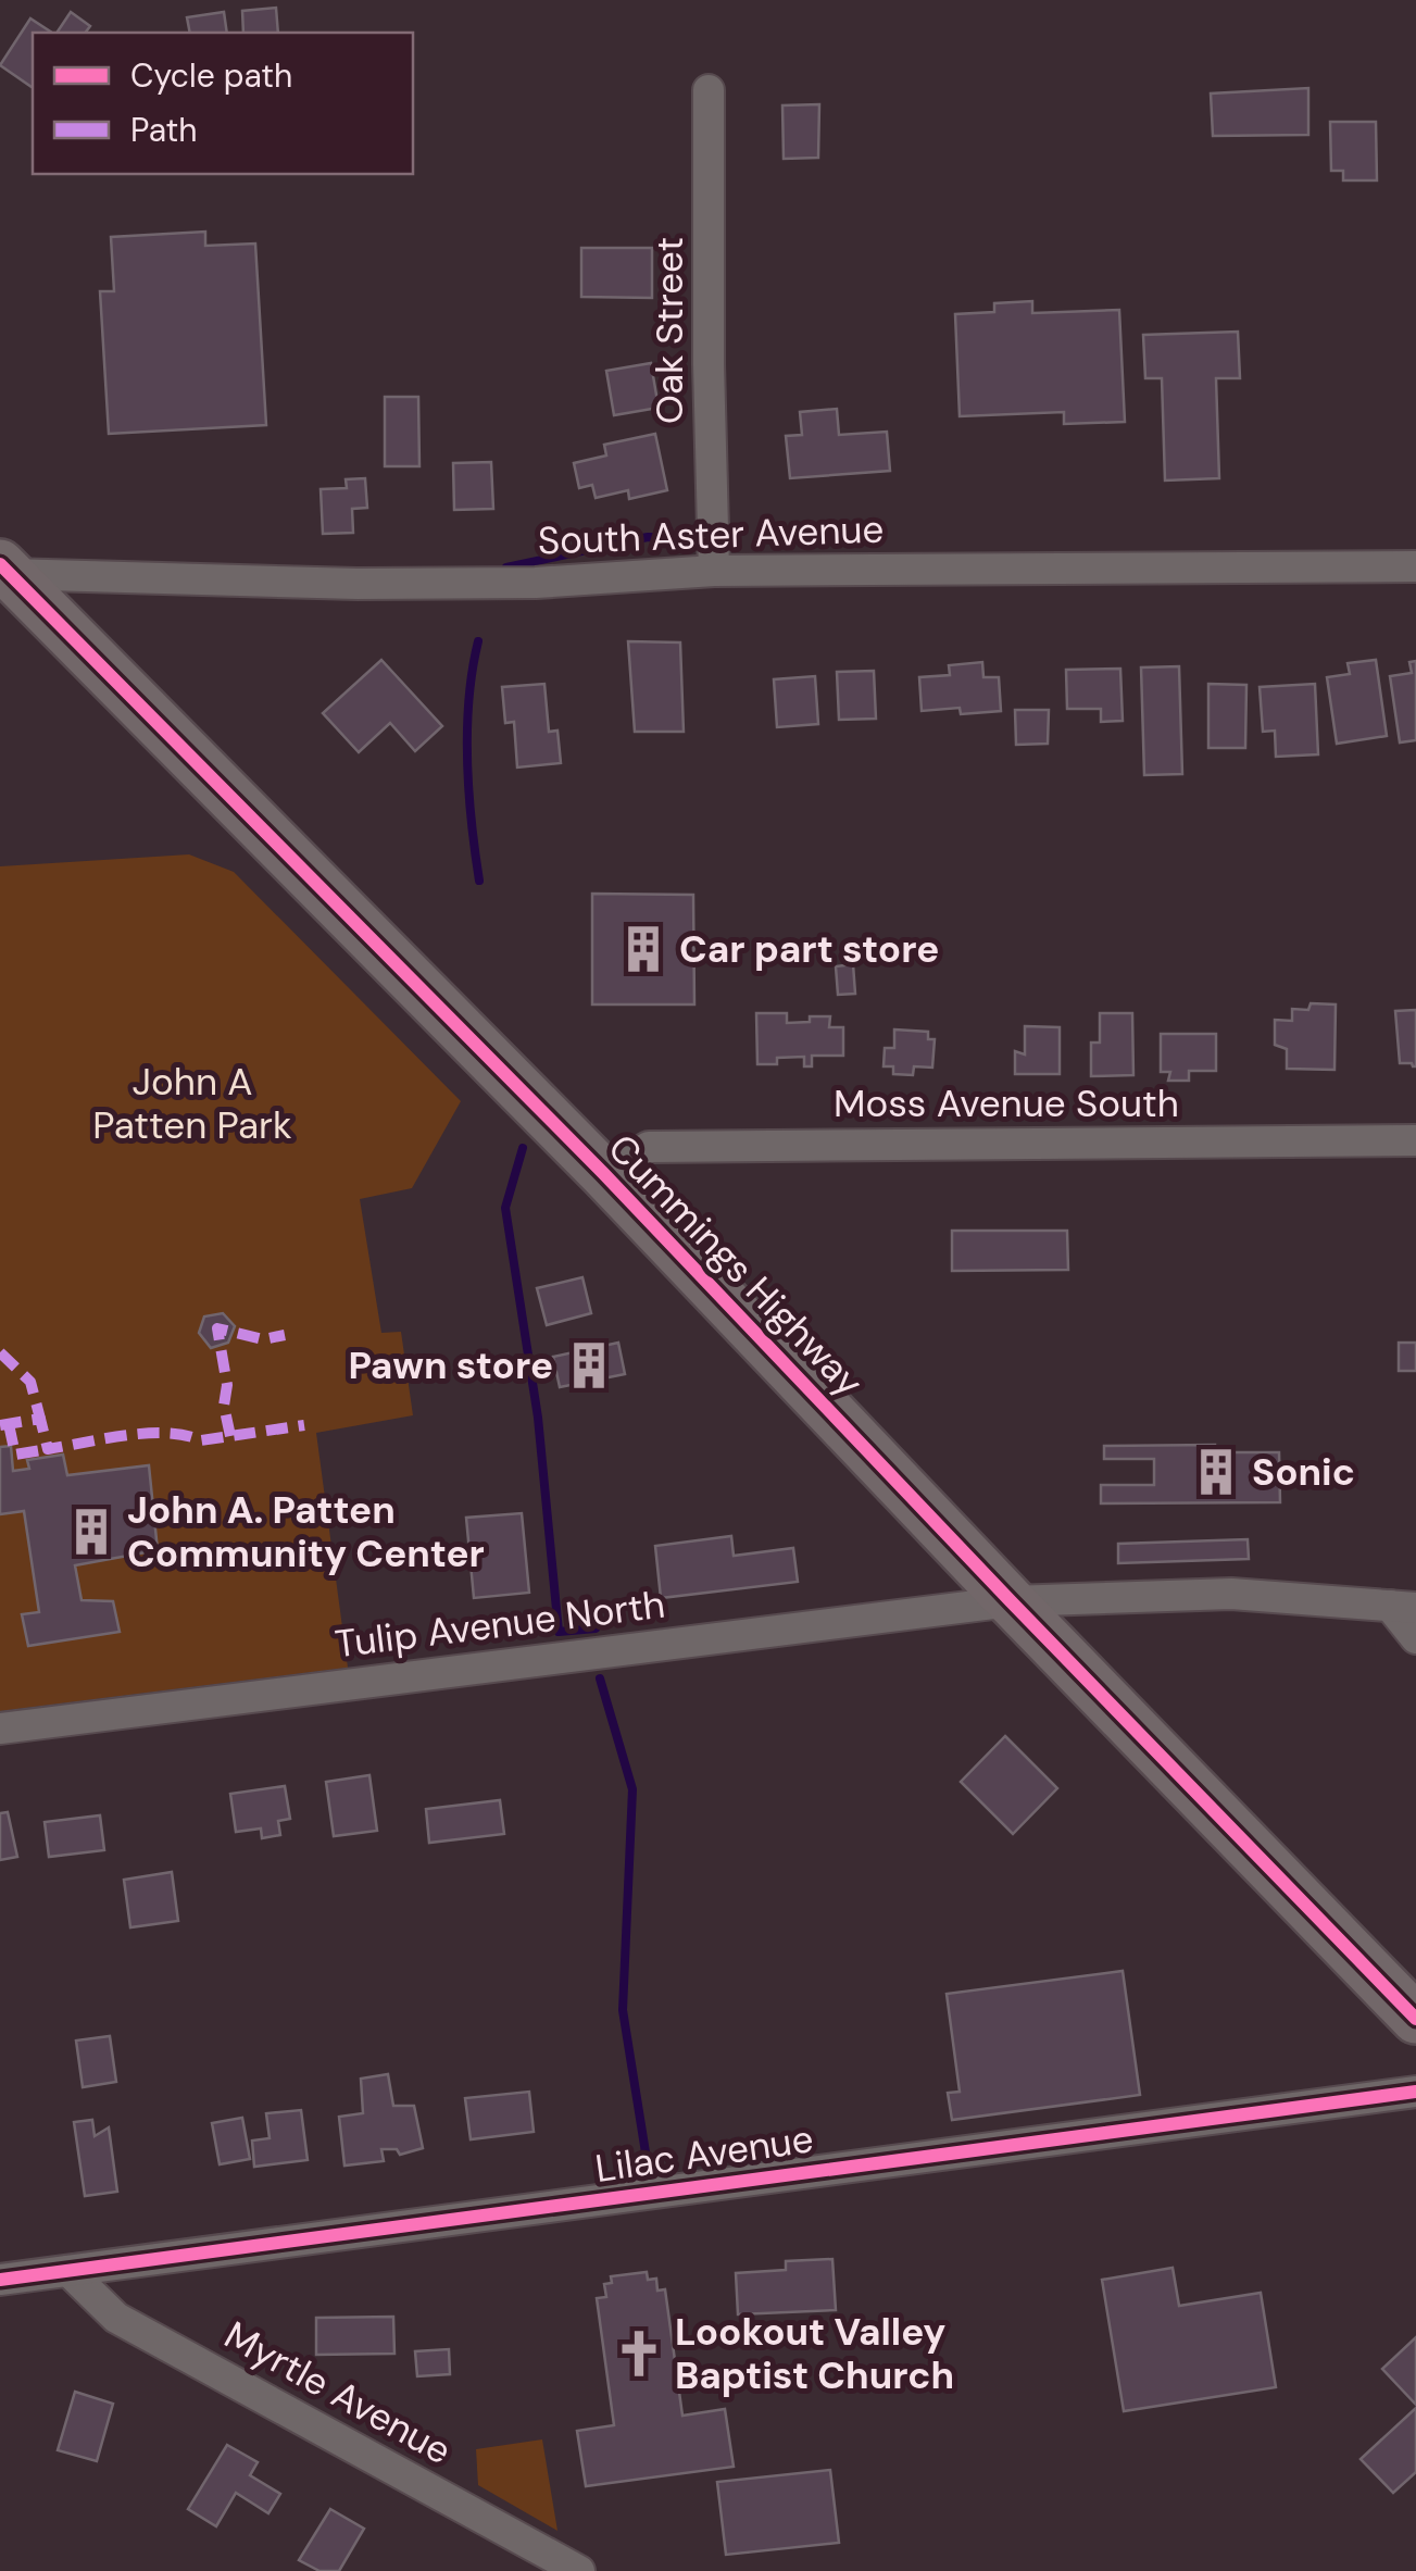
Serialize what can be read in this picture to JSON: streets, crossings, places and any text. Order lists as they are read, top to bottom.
{
  "streets": {
    "main road": ["Cummings Highway"],
    "street": [
      "Oak Street",
      "South Aster Avenue",
      "Moss Avenue South",
      "Tulip Avenue North",
      "Lilac Avenue",
      "Myrtle Avenue"
    ]
  },
  "crossings": [
    ["Oak Street", "South Aster Avenue"],
    ["South Aster Avenue", "Cummings Highway"],
    ["Moss Avenue South", "Cummings Highway"],
    ["Cummings Highway", "Tulip Avenue North"],
    ["Lilac Avenue", "Myrtle Avenue"]
  ],
  "parks": ["John A Patten Park"],
  "places": {
    "building": [
      "Car part store",
      "Pawn store",
      "Sonic",
      "John A. Patten Community Center"
    ],
    "church": ["Lookout Valley Baptist Church"]
  },
  "legend": ["Cycle path", "Path"]
}
